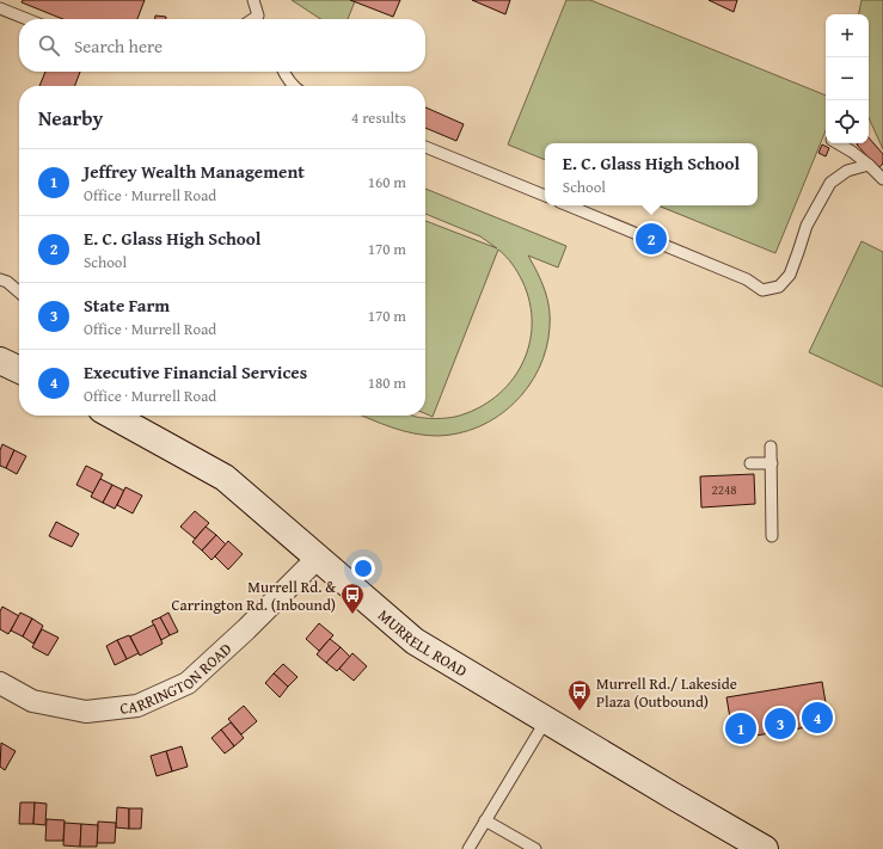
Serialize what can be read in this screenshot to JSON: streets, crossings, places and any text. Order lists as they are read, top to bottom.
{
  "streets": {
    "street": ["MURRELL ROAD", "CARRINGTON ROAD"]
  },
  "crossings": [
    ["MURRELL ROAD", "CARRINGTON ROAD"]
  ],
  "places": {
    "bus stop": ["Murrell Rd. & Carrington Rd. (Inbound)", "Murrell Rd./ Lakeside Plaza (Outbound)"]
  },
  "house_numbers": ["2248"],
  "page": {
    "map_buttons": ["+", "−"],
    "search": "Search here",
    "heading": ["Nearby", "4 results"],
    "popup": ["E. C. Glass High School", "School"],
    "list": [
      {
        "mark": "1",
        "name": "Jeffrey Wealth Management",
        "note": "Office · Murrell Road",
        "value": "160 m"
      },
      {
        "mark": "2",
        "name": "E. C. Glass High School",
        "note": "School",
        "value": "170 m"
      },
      {
        "mark": "3",
        "name": "State Farm",
        "note": "Office · Murrell Road",
        "value": "170 m"
      },
      {
        "mark": "4",
        "name": "Executive Financial Services",
        "note": "Office · Murrell Road",
        "value": "180 m"
      }
    ],
    "pins": [
      "2",
      "4",
      "3",
      "1"
    ]
  }
}
